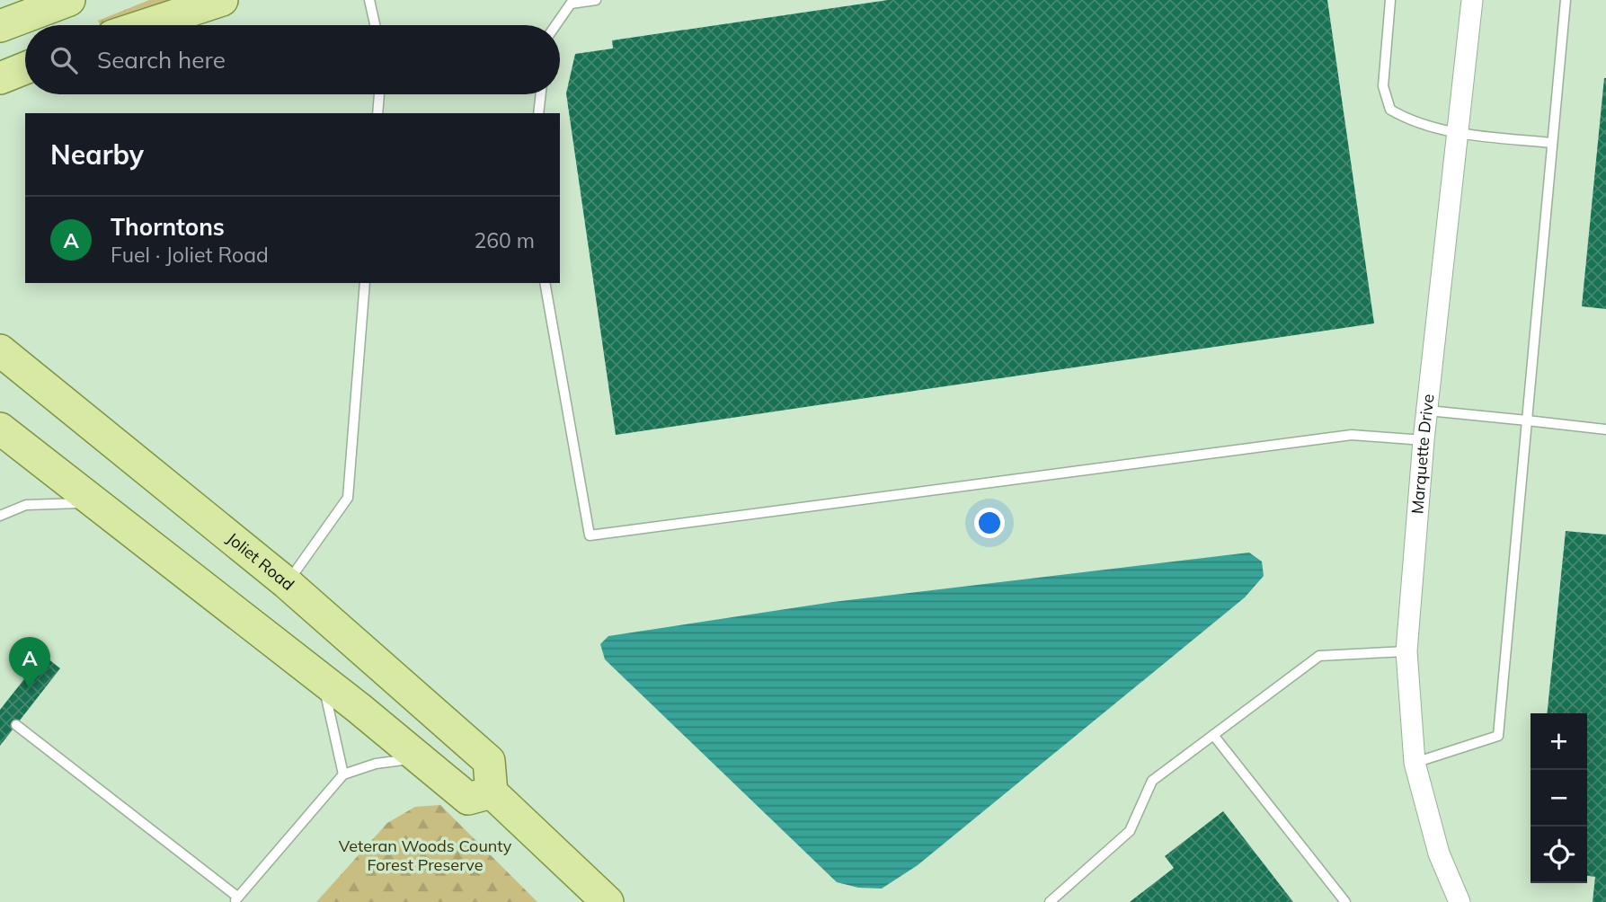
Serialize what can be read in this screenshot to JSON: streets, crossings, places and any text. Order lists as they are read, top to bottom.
{
  "streets": {
    "main road": ["Joliet Road"],
    "street": ["Marquette Drive"]
  },
  "parks": ["Veteran Woods County Forest Preserve"],
  "page": {
    "search": "Search here",
    "heading": "Nearby",
    "list": [
      {
        "mark": "A",
        "name": "Thorntons",
        "note": "Fuel · Joliet Road",
        "value": "260 m"
      }
    ],
    "pins": "A",
    "map_buttons": ["+", "−"]
  }
}
